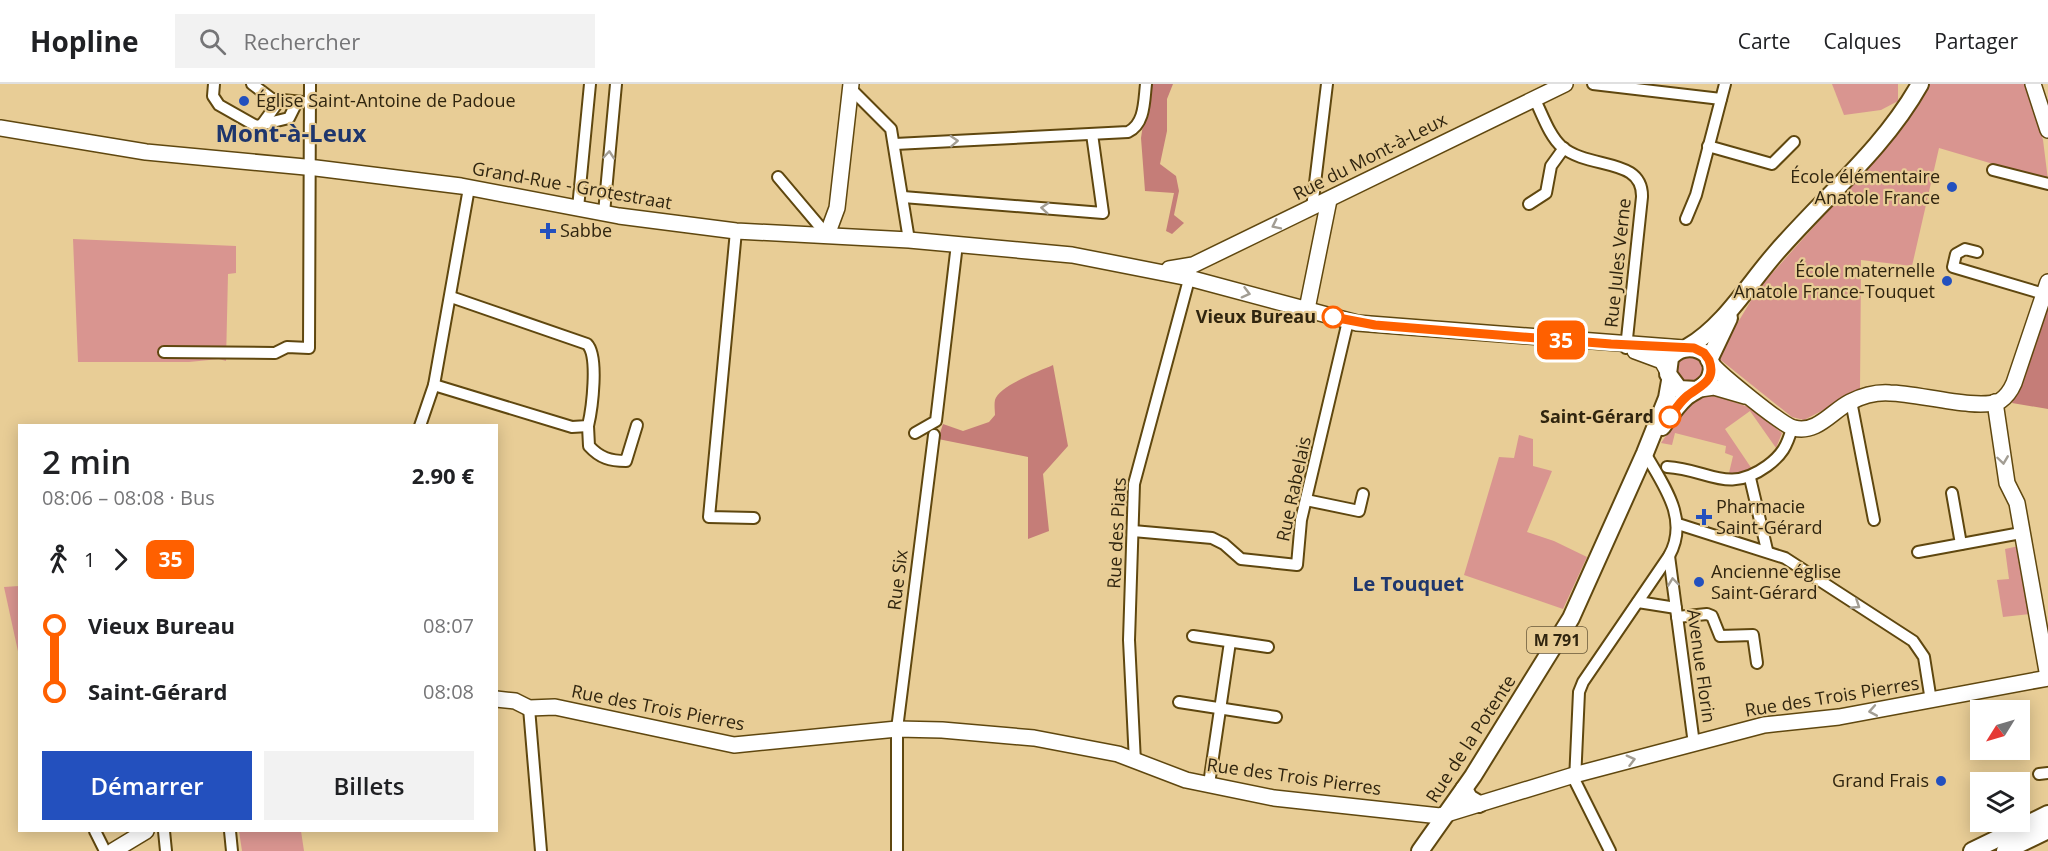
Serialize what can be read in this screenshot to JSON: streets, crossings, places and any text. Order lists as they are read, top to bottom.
{
  "streets": {
    "main road": ["M 791", "Rue de la Potente"],
    "street": [
      "Rue du Mont-à-Leux",
      "Grand-Rue - Grotestraat",
      "Rue Jules Verne",
      "Rue Rabelais",
      "Rue des Piats",
      "Rue Six",
      "Avenue Florin",
      "Rue des Trois Pierres"
    ]
  },
  "crossings": [
    ["Rue du Mont-à-Leux", "Grand-Rue - Grotestraat"],
    ["Rue du Mont-à-Leux", "Rue des Piats"],
    ["Grand-Rue - Grotestraat", "Rue Jules Verne"],
    ["Grand-Rue - Grotestraat", "Rue Rabelais"],
    ["Grand-Rue - Grotestraat", "Rue des Piats"],
    ["Rue Rabelais", "Rue des Piats"],
    ["Rue des Piats", "Rue des Trois Pierres"],
    ["Rue Six", "Rue des Trois Pierres"],
    ["Avenue Florin", "Rue des Trois Pierres"],
    ["Rue des Trois Pierres", "Rue de la Potente"]
  ],
  "districts": ["Mont-à-Leux", "Le Touquet"],
  "places": {
    "other": [
      "Église Saint-Antoine de Padoue",
      "École élémentaire Anatole France",
      "École maternelle Anatole France-Touquet",
      "Vieux Bureau",
      "Saint-Gérard",
      "Ancienne église Saint-Gérard",
      "Grand Frais"
    ],
    "health": ["Sabbe", "Pharmacie Saint-Gérard"]
  },
  "lines": ["bus line 35"],
  "north": "bottom left",
  "page": {
    "header": "Hopline",
    "search": "Rechercher",
    "nav": ["Carte", "Calques", "Partager"],
    "on_map": "35",
    "heading": ["2 min", "08:06 – 08:08 · Bus", "2.90 €"],
    "legs": ["1", "35"],
    "list": [
      {
        "name": "Vieux Bureau",
        "value": "08:07"
      },
      {
        "name": "Saint-Gérard",
        "value": "08:08"
      }
    ],
    "buttons": ["Démarrer", "Billets"]
  }
}
